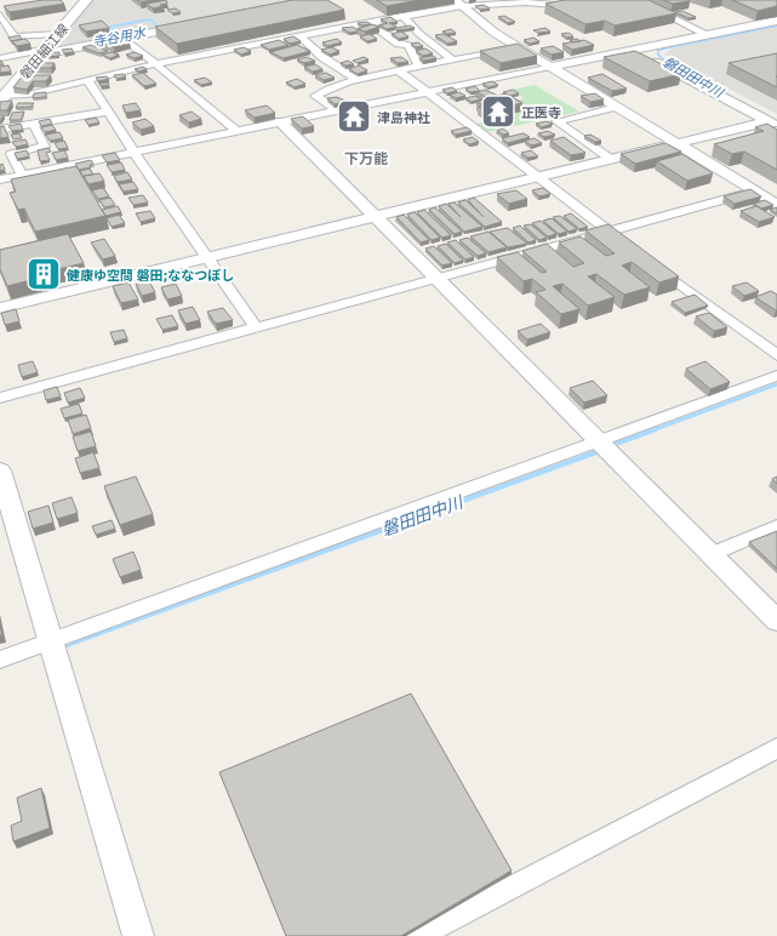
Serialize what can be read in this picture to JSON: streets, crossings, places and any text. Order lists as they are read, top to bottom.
{
  "streets": {
    "main road": ["磐田細江線"]
  },
  "districts": ["下万能"],
  "water": ["寺谷用水", "磐田田中川"],
  "places": {
    "temple": ["正医寺", "津島神社"],
    "building": ["健康ゆ空間 磐田;ななつぼし"]
  }
}
